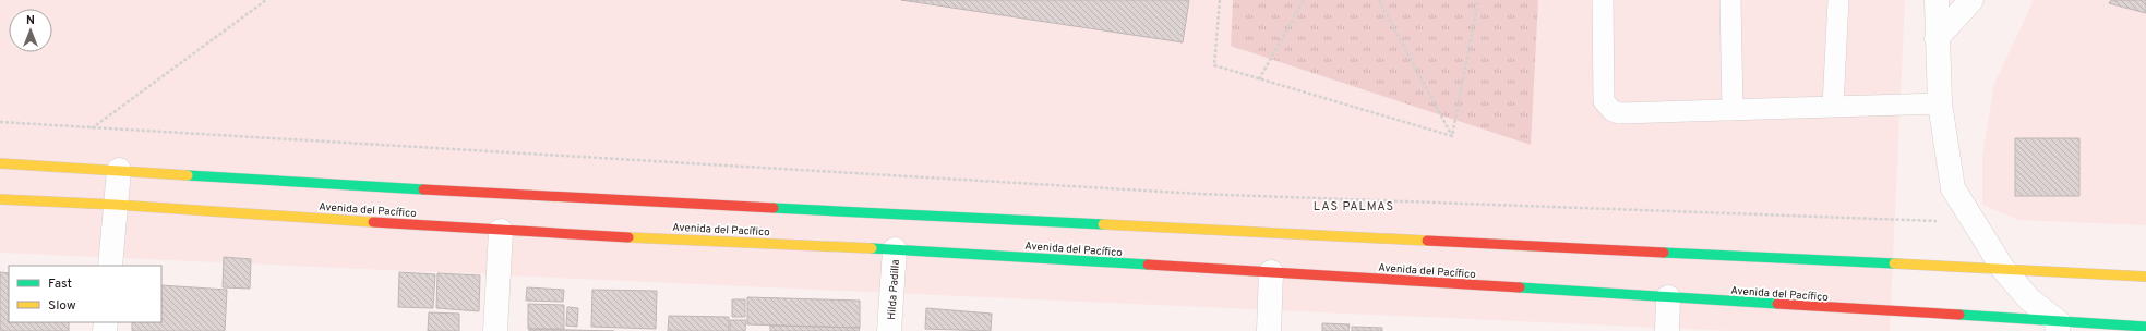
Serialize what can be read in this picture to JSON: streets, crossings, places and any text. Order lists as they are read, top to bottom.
{
  "streets": {
    "main road": ["Avenida del Pacífico"],
    "street": ["Hilda Padilla"]
  },
  "crossings": [
    ["Avenida del Pacífico", "Hilda Padilla"]
  ],
  "districts": ["LAS PALMAS"],
  "legend": ["Fast", "Slow"],
  "north": "top"
}
